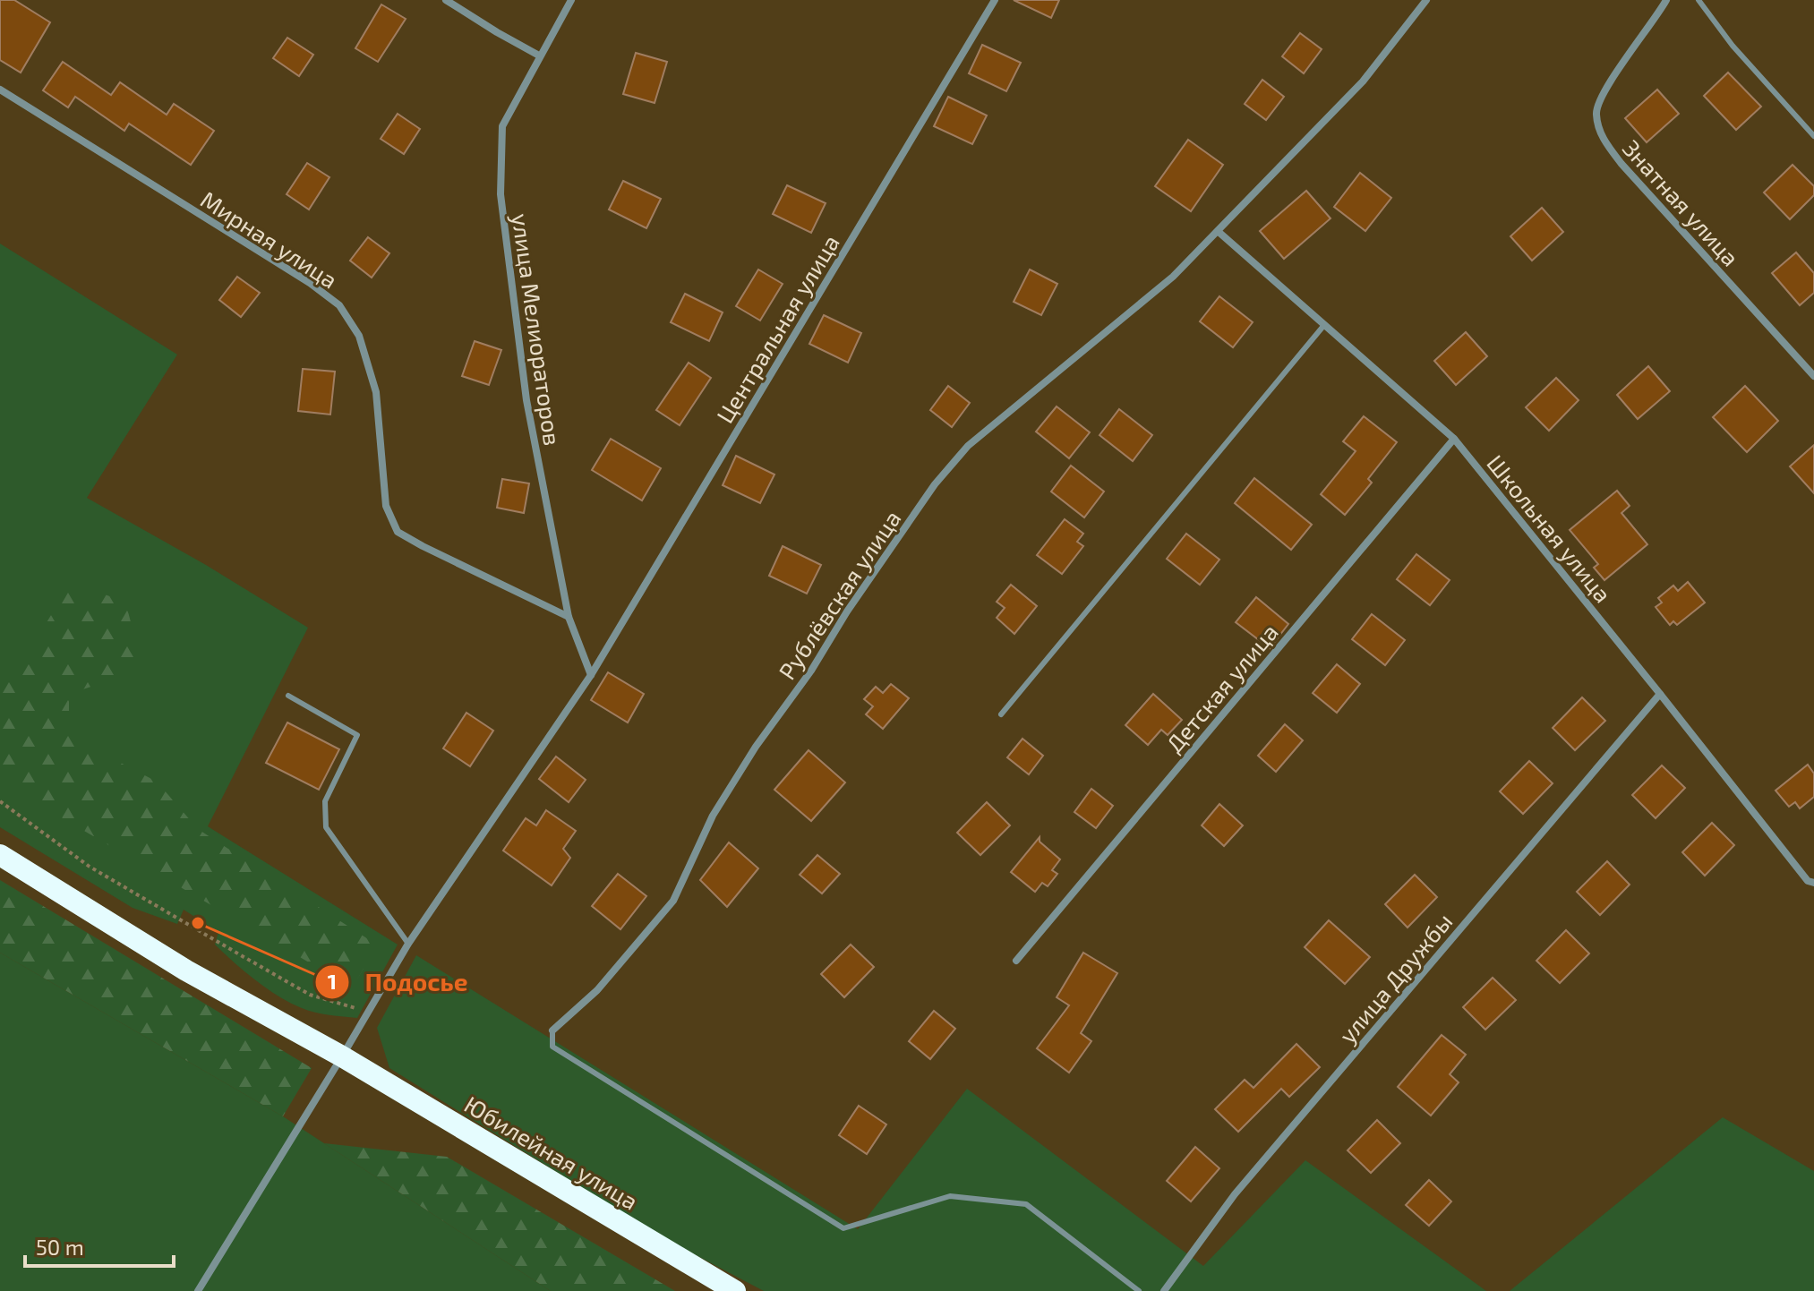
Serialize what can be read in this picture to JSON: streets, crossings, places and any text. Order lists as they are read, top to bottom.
{
  "streets": {
    "highway": ["Юбилейная улица"],
    "street": [
      "Знатная улица",
      "Мирная улица",
      "Центральная улица",
      "улица Мелиораторов",
      "Школьная улица",
      "Рублёвская улица",
      "Детская улица",
      "улица Дружбы"
    ]
  },
  "crossings": [
    ["Мирная улица", "улица Мелиораторов"],
    ["Центральная улица", "улица Мелиораторов"],
    ["Центральная улица", "Юбилейная улица"],
    ["Школьная улица", "Рублёвская улица"],
    ["Школьная улица", "Детская улица"],
    ["Школьная улица", "улица Дружбы"]
  ],
  "places": ["Подосье"],
  "scale_bar": "50 m"
}
